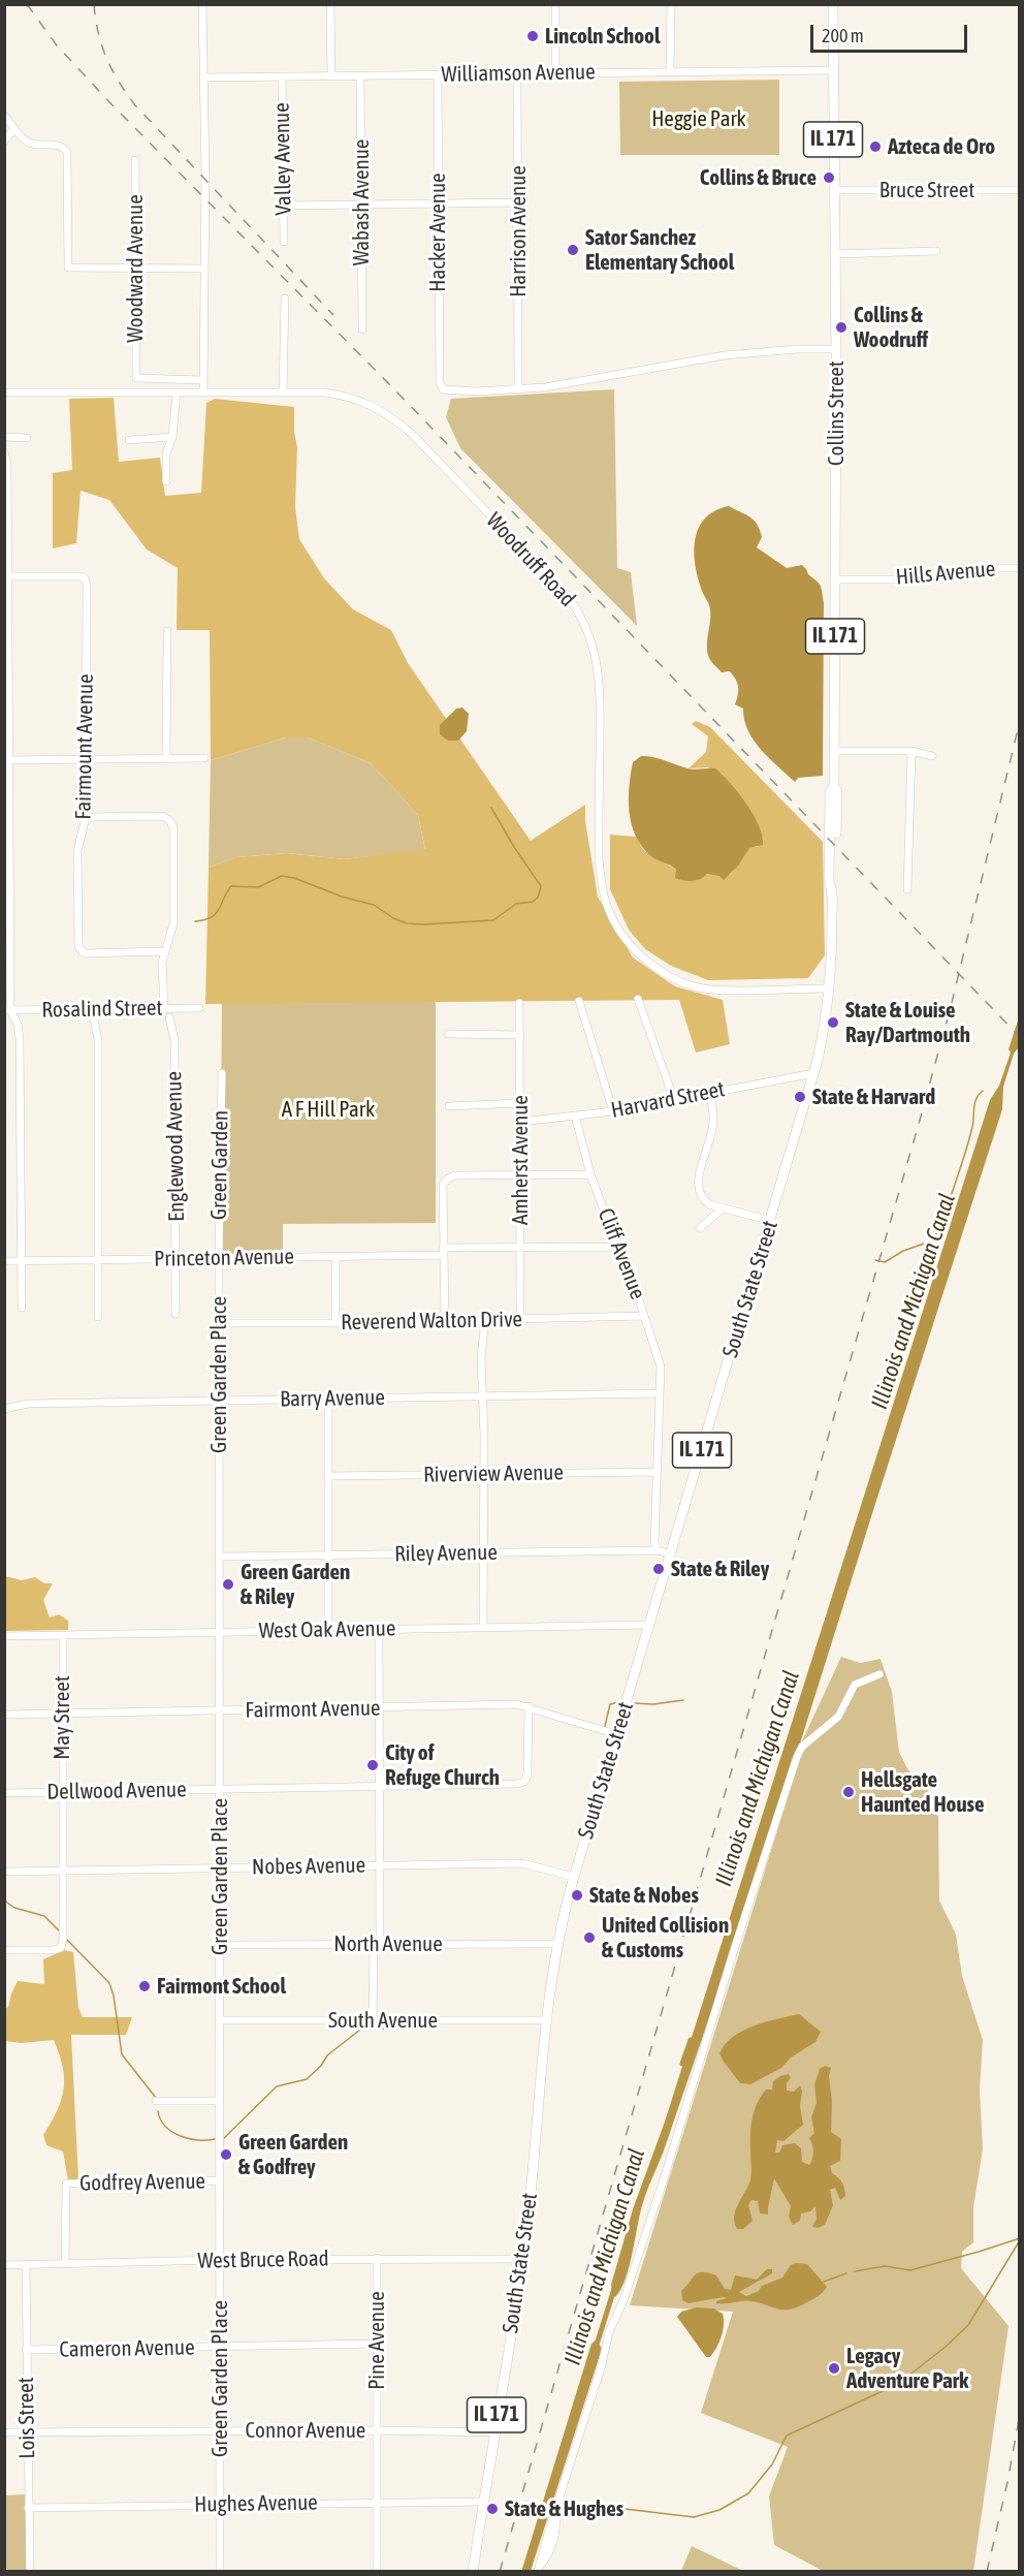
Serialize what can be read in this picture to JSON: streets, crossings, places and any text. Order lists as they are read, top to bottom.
{
  "streets": {
    "main road": ["IL 171", "Collins Street", "South State Street"],
    "street": [
      "Williamson Avenue",
      "Valley Avenue",
      "Bruce Street",
      "Wabash Avenue",
      "Harrison Avenue",
      "Hacker Avenue",
      "Woodward Avenue",
      "Woodruff Road",
      "Hills Avenue",
      "Fairmount Avenue",
      "Rosalind Street",
      "Harvard Street",
      "Englewood Avenue",
      "Amherst Avenue",
      "Green Garden",
      "Cliff Avenue",
      "Princeton Avenue",
      "Reverend Walton Drive",
      "Green Garden Place",
      "Barry Avenue",
      "Riverview Avenue",
      "Riley Avenue",
      "West Oak Avenue",
      "Fairmont Avenue",
      "May Street",
      "Dellwood Avenue",
      "Nobes Avenue",
      "North Avenue",
      "South Avenue",
      "Godfrey Avenue",
      "West Bruce Road",
      "Pine Avenue",
      "Cameron Avenue",
      "Lois Street",
      "Connor Avenue",
      "Hughes Avenue"
    ]
  },
  "crossings": [
    ["Williamson Avenue", "Valley Avenue"],
    ["Williamson Avenue", "Wabash Avenue"],
    ["Williamson Avenue", "Harrison Avenue"],
    ["Williamson Avenue", "Hacker Avenue"],
    ["Williamson Avenue", "Collins Street"],
    ["Bruce Street", "Collins Street"],
    ["Harrison Avenue", "Hacker Avenue"],
    ["Collins Street", "Woodruff Road"],
    ["Collins Street", "Hills Avenue"],
    ["Collins Street", "South State Street"],
    ["Woodruff Road", "South State Street"],
    ["Harvard Street", "Amherst Avenue"],
    ["Harvard Street", "Cliff Avenue"],
    ["Harvard Street", "South State Street"],
    ["Englewood Avenue", "Princeton Avenue"],
    ["Amherst Avenue", "Princeton Avenue"],
    ["Amherst Avenue", "Reverend Walton Drive"],
    ["Green Garden", "Princeton Avenue"],
    ["Green Garden", "Green Garden Place"],
    ["Cliff Avenue", "Princeton Avenue"],
    ["Cliff Avenue", "Reverend Walton Drive"],
    ["Cliff Avenue", "Barry Avenue"],
    ["Cliff Avenue", "Riverview Avenue"],
    ["Cliff Avenue", "Riley Avenue"],
    ["Princeton Avenue", "Green Garden Place"],
    ["South State Street", "Riley Avenue"],
    ["South State Street", "West Oak Avenue"],
    ["South State Street", "Fairmont Avenue"],
    ["South State Street", "Nobes Avenue"],
    ["South State Street", "North Avenue"],
    ["South State Street", "South Avenue"],
    ["South State Street", "West Bruce Road"],
    ["South State Street", "Connor Avenue"],
    ["South State Street", "Hughes Avenue"],
    ["Reverend Walton Drive", "Green Garden Place"],
    ["Green Garden Place", "Barry Avenue"],
    ["Green Garden Place", "Riley Avenue"],
    ["Green Garden Place", "West Oak Avenue"],
    ["Green Garden Place", "Fairmont Avenue"],
    ["Green Garden Place", "Dellwood Avenue"],
    ["Green Garden Place", "Nobes Avenue"],
    ["Green Garden Place", "North Avenue"],
    ["Green Garden Place", "South Avenue"],
    ["Green Garden Place", "Godfrey Avenue"],
    ["Green Garden Place", "West Bruce Road"],
    ["Green Garden Place", "Cameron Avenue"],
    ["Green Garden Place", "Connor Avenue"],
    ["Green Garden Place", "Hughes Avenue"],
    ["West Oak Avenue", "May Street"],
    ["Fairmont Avenue", "May Street"],
    ["Fairmont Avenue", "Dellwood Avenue"],
    ["May Street", "Dellwood Avenue"],
    ["May Street", "Nobes Avenue"],
    ["Godfrey Avenue", "West Bruce Road"],
    ["West Bruce Road", "Pine Avenue"],
    ["West Bruce Road", "Lois Street"],
    ["Pine Avenue", "Cameron Avenue"],
    ["Pine Avenue", "Connor Avenue"],
    ["Pine Avenue", "Hughes Avenue"],
    ["Cameron Avenue", "Lois Street"],
    ["Lois Street", "Connor Avenue"],
    ["Lois Street", "Hughes Avenue"]
  ],
  "water": ["Illinois and Michigan Canal"],
  "parks": ["Heggie Park", "A F Hill Park"],
  "places": [
    "Lincoln School",
    "Azteca de Oro",
    "Collins & Bruce",
    "Sator Sanchez Elementary School",
    "Collins & Woodruff",
    "State & Louise Ray/Dartmouth",
    "State & Harvard",
    "State & Riley",
    "Green Garden & Riley",
    "City of Refuge Church",
    "Hellsgate Haunted House",
    "State & Nobes",
    "United Collision & Customs",
    "Fairmont School",
    "Green Garden & Godfrey",
    "Legacy Adventure Park",
    "State & Hughes"
  ],
  "scale_bar": "200 m"
}
